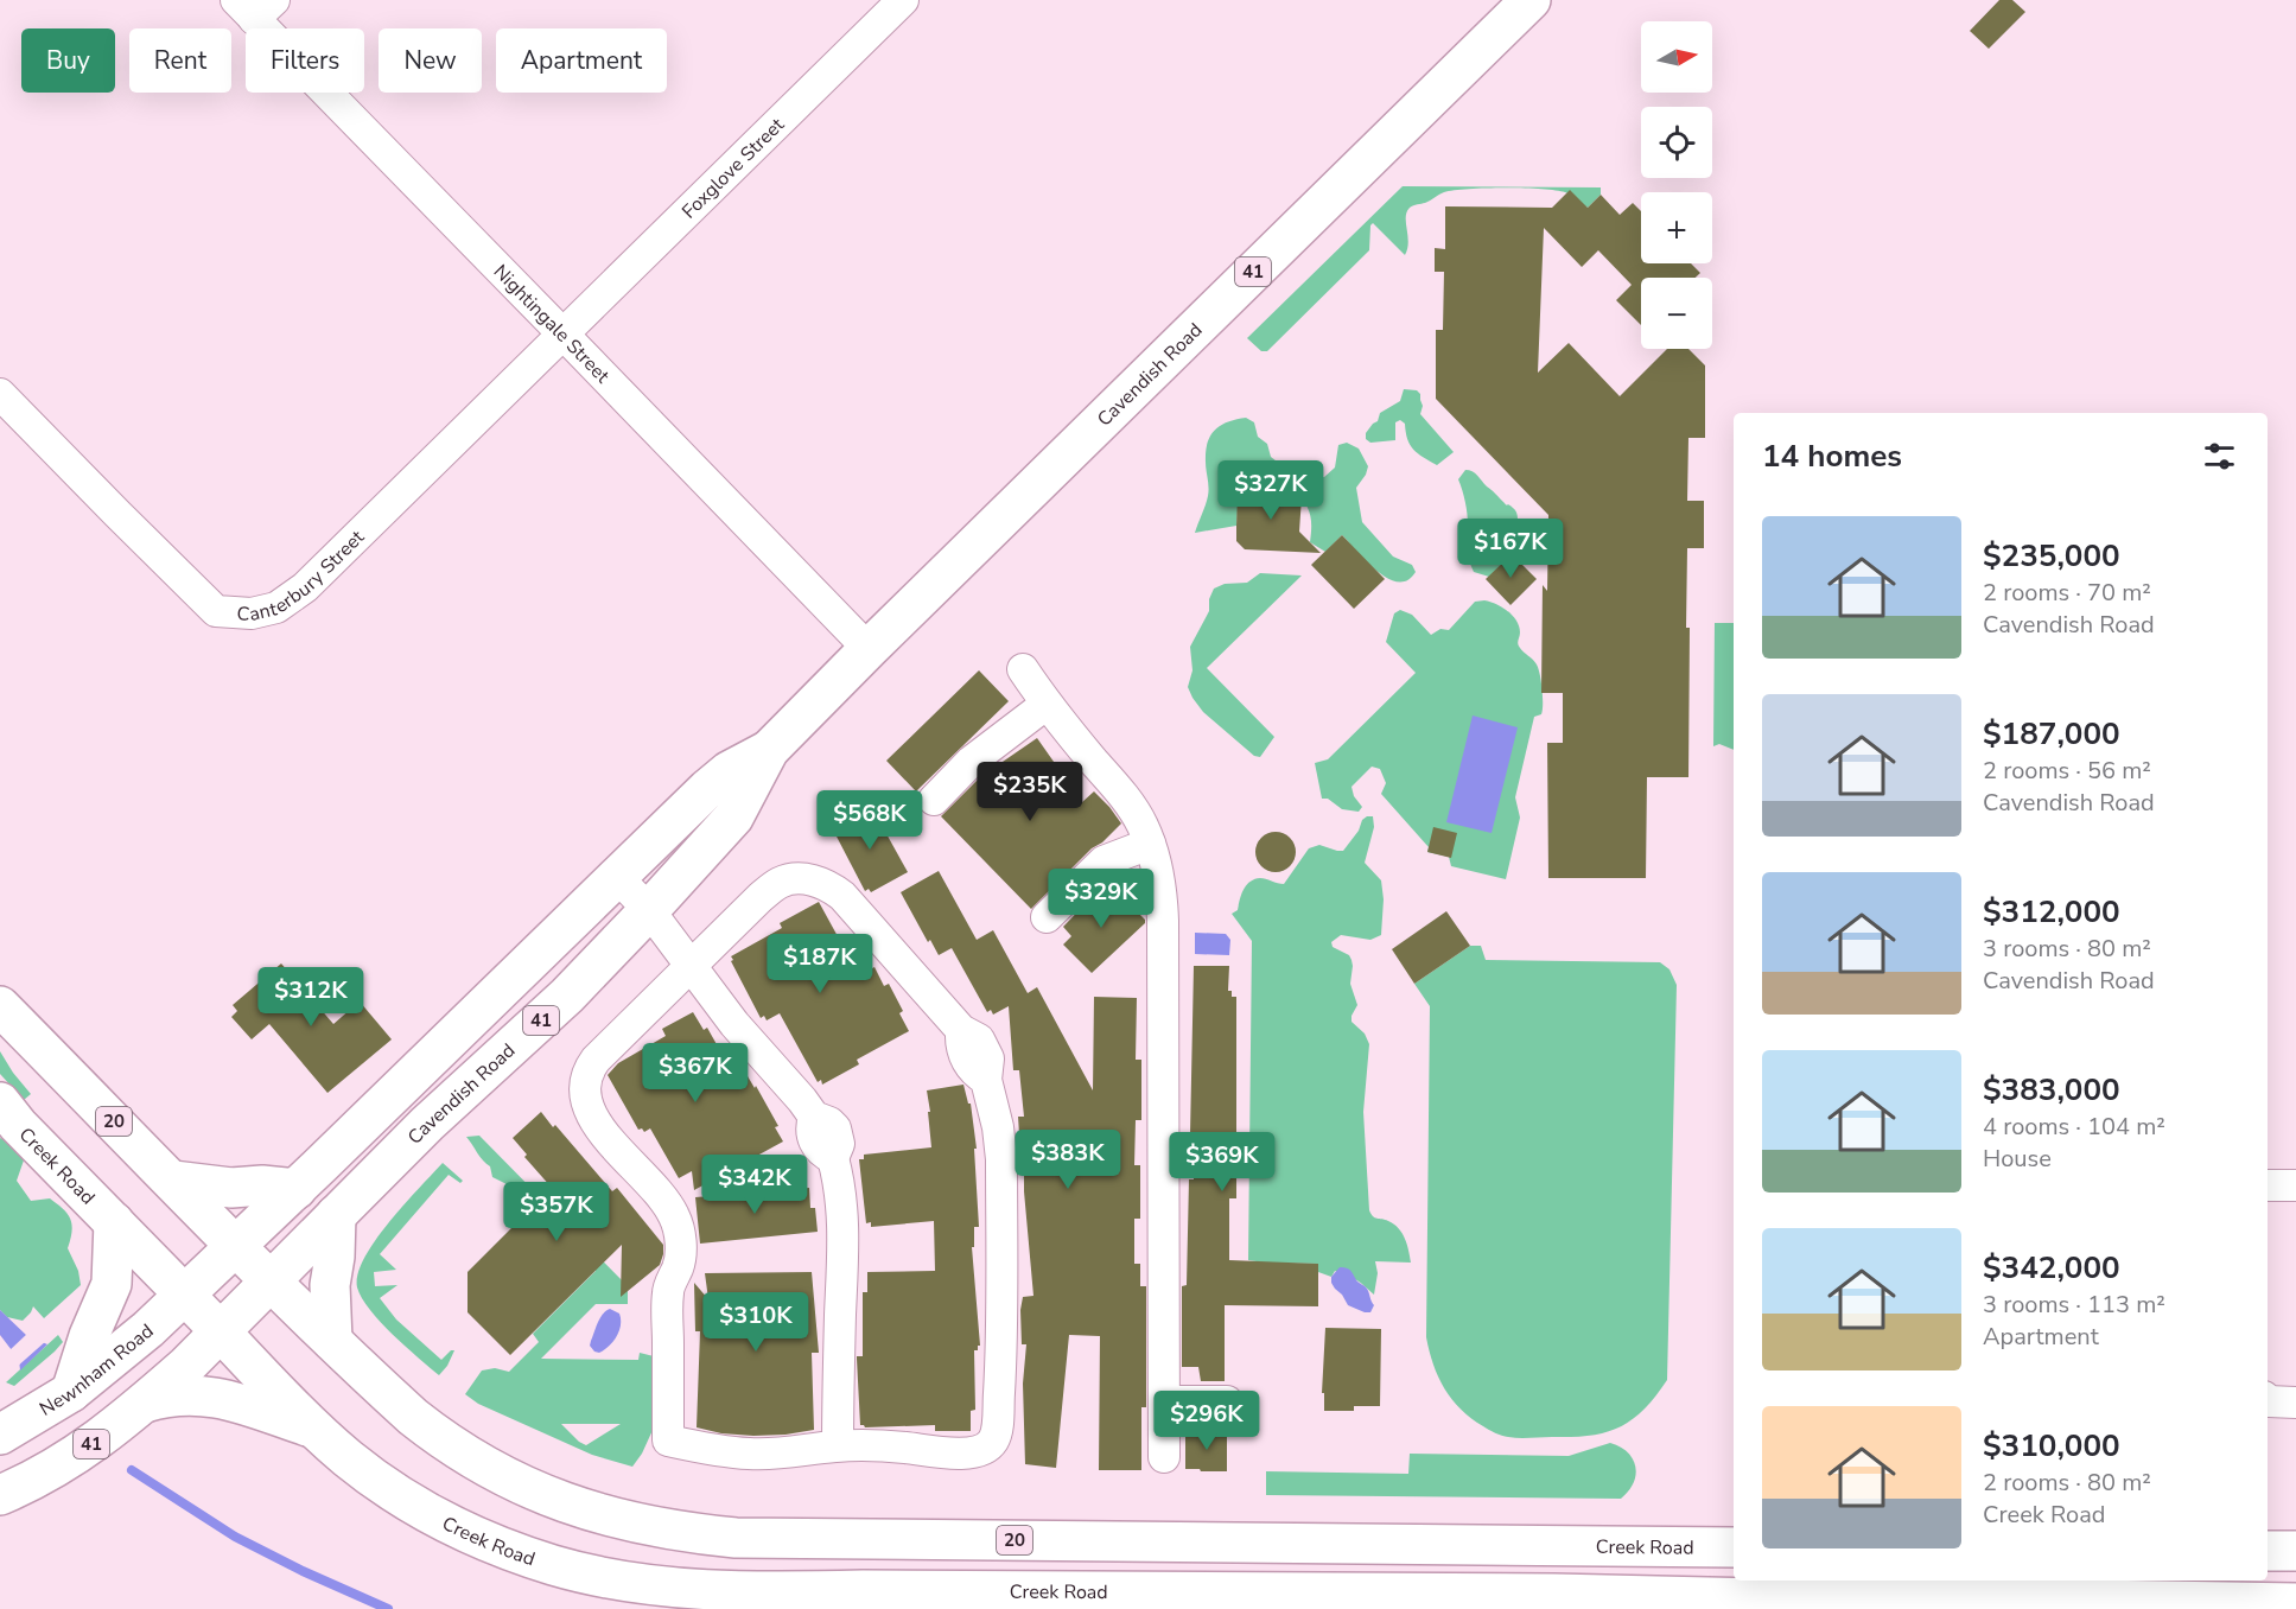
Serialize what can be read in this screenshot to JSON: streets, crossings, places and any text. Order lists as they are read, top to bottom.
{
  "streets": {
    "main road": [
      "41",
      "Cavendish Road",
      "20",
      "Creek Road",
      "Newnham Road"
    ],
    "street": ["Foxglove Street", "Nightingale Street", "Canterbury Street"]
  },
  "crossings": [
    ["Foxglove Street", "Nightingale Street"],
    ["Foxglove Street", "Canterbury Street"],
    ["41", "Cavendish Road"],
    ["41", "Creek Road"],
    ["Nightingale Street", "Cavendish Road"],
    ["Nightingale Street", "Canterbury Street"],
    ["Cavendish Road", "Creek Road"],
    ["Cavendish Road", "Newnham Road"],
    ["Creek Road", "Newnham Road"]
  ],
  "north": "right",
  "page": {
    "map_buttons": ["+", "−"],
    "chip": [
      "Buy",
      "Rent",
      "Filters",
      "New",
      "Apartment"
    ],
    "heading": "14 homes",
    "price": [
      "$327K",
      "$167K",
      "$235K",
      "$568K",
      "$329K",
      "$187K",
      "$312K",
      "$367K",
      "$383K",
      "$369K",
      "$342K",
      "$357K",
      "$310K",
      "$296K"
    ],
    "list": [
      {
        "name": "$235,000",
        "note": "2 rooms · 70 m² · Cavendish Road"
      },
      {
        "name": "$187,000",
        "note": "2 rooms · 56 m² · Cavendish Road"
      },
      {
        "name": "$312,000",
        "note": "3 rooms · 80 m² · Cavendish Road"
      },
      {
        "name": "$383,000",
        "note": "4 rooms · 104 m² · House"
      },
      {
        "name": "$342,000",
        "note": "3 rooms · 113 m² · Apartment"
      },
      {
        "name": "$310,000",
        "note": "2 rooms · 80 m² · Creek Road"
      }
    ]
  }
}
